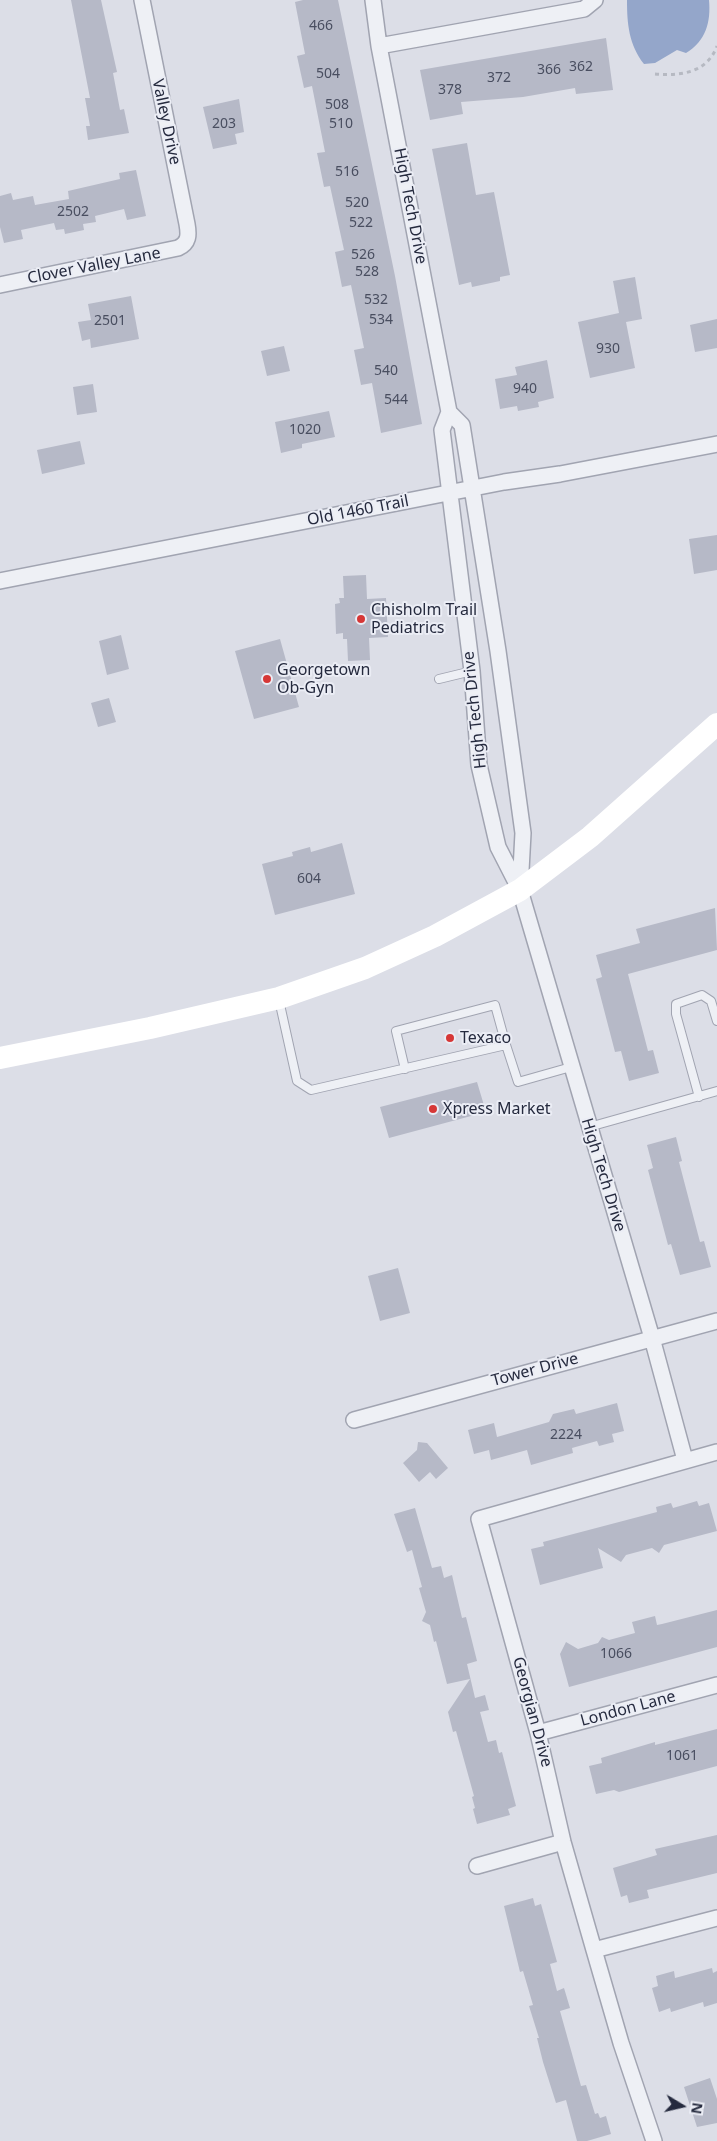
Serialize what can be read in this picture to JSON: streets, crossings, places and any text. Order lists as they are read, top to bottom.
{
  "streets": {
    "street": [
      "Valley Drive",
      "High Tech Drive",
      "Clover Valley Lane",
      "Old 1460 Trail",
      "Tower Drive",
      "London Lane",
      "Georgian Drive"
    ]
  },
  "crossings": [
    ["Valley Drive", "Clover Valley Lane"],
    ["High Tech Drive", "Old 1460 Trail"],
    ["High Tech Drive", "Tower Drive"],
    ["High Tech Drive", "Georgian Drive"],
    ["London Lane", "Georgian Drive"]
  ],
  "places": [
    "Chisholm Trail Pediatrics",
    "Georgetown Ob-Gyn",
    "Texaco",
    "Xpress Market"
  ],
  "house_numbers": [
    "466",
    "362",
    "366",
    "504",
    "372",
    "378",
    "508",
    "203",
    "510",
    "516",
    "520",
    "2502",
    "522",
    "526",
    "528",
    "532",
    "534",
    "2501",
    "930",
    "540",
    "940",
    "544",
    "1020",
    "604",
    "2224",
    "1066",
    "1061"
  ],
  "north": "right"
}
